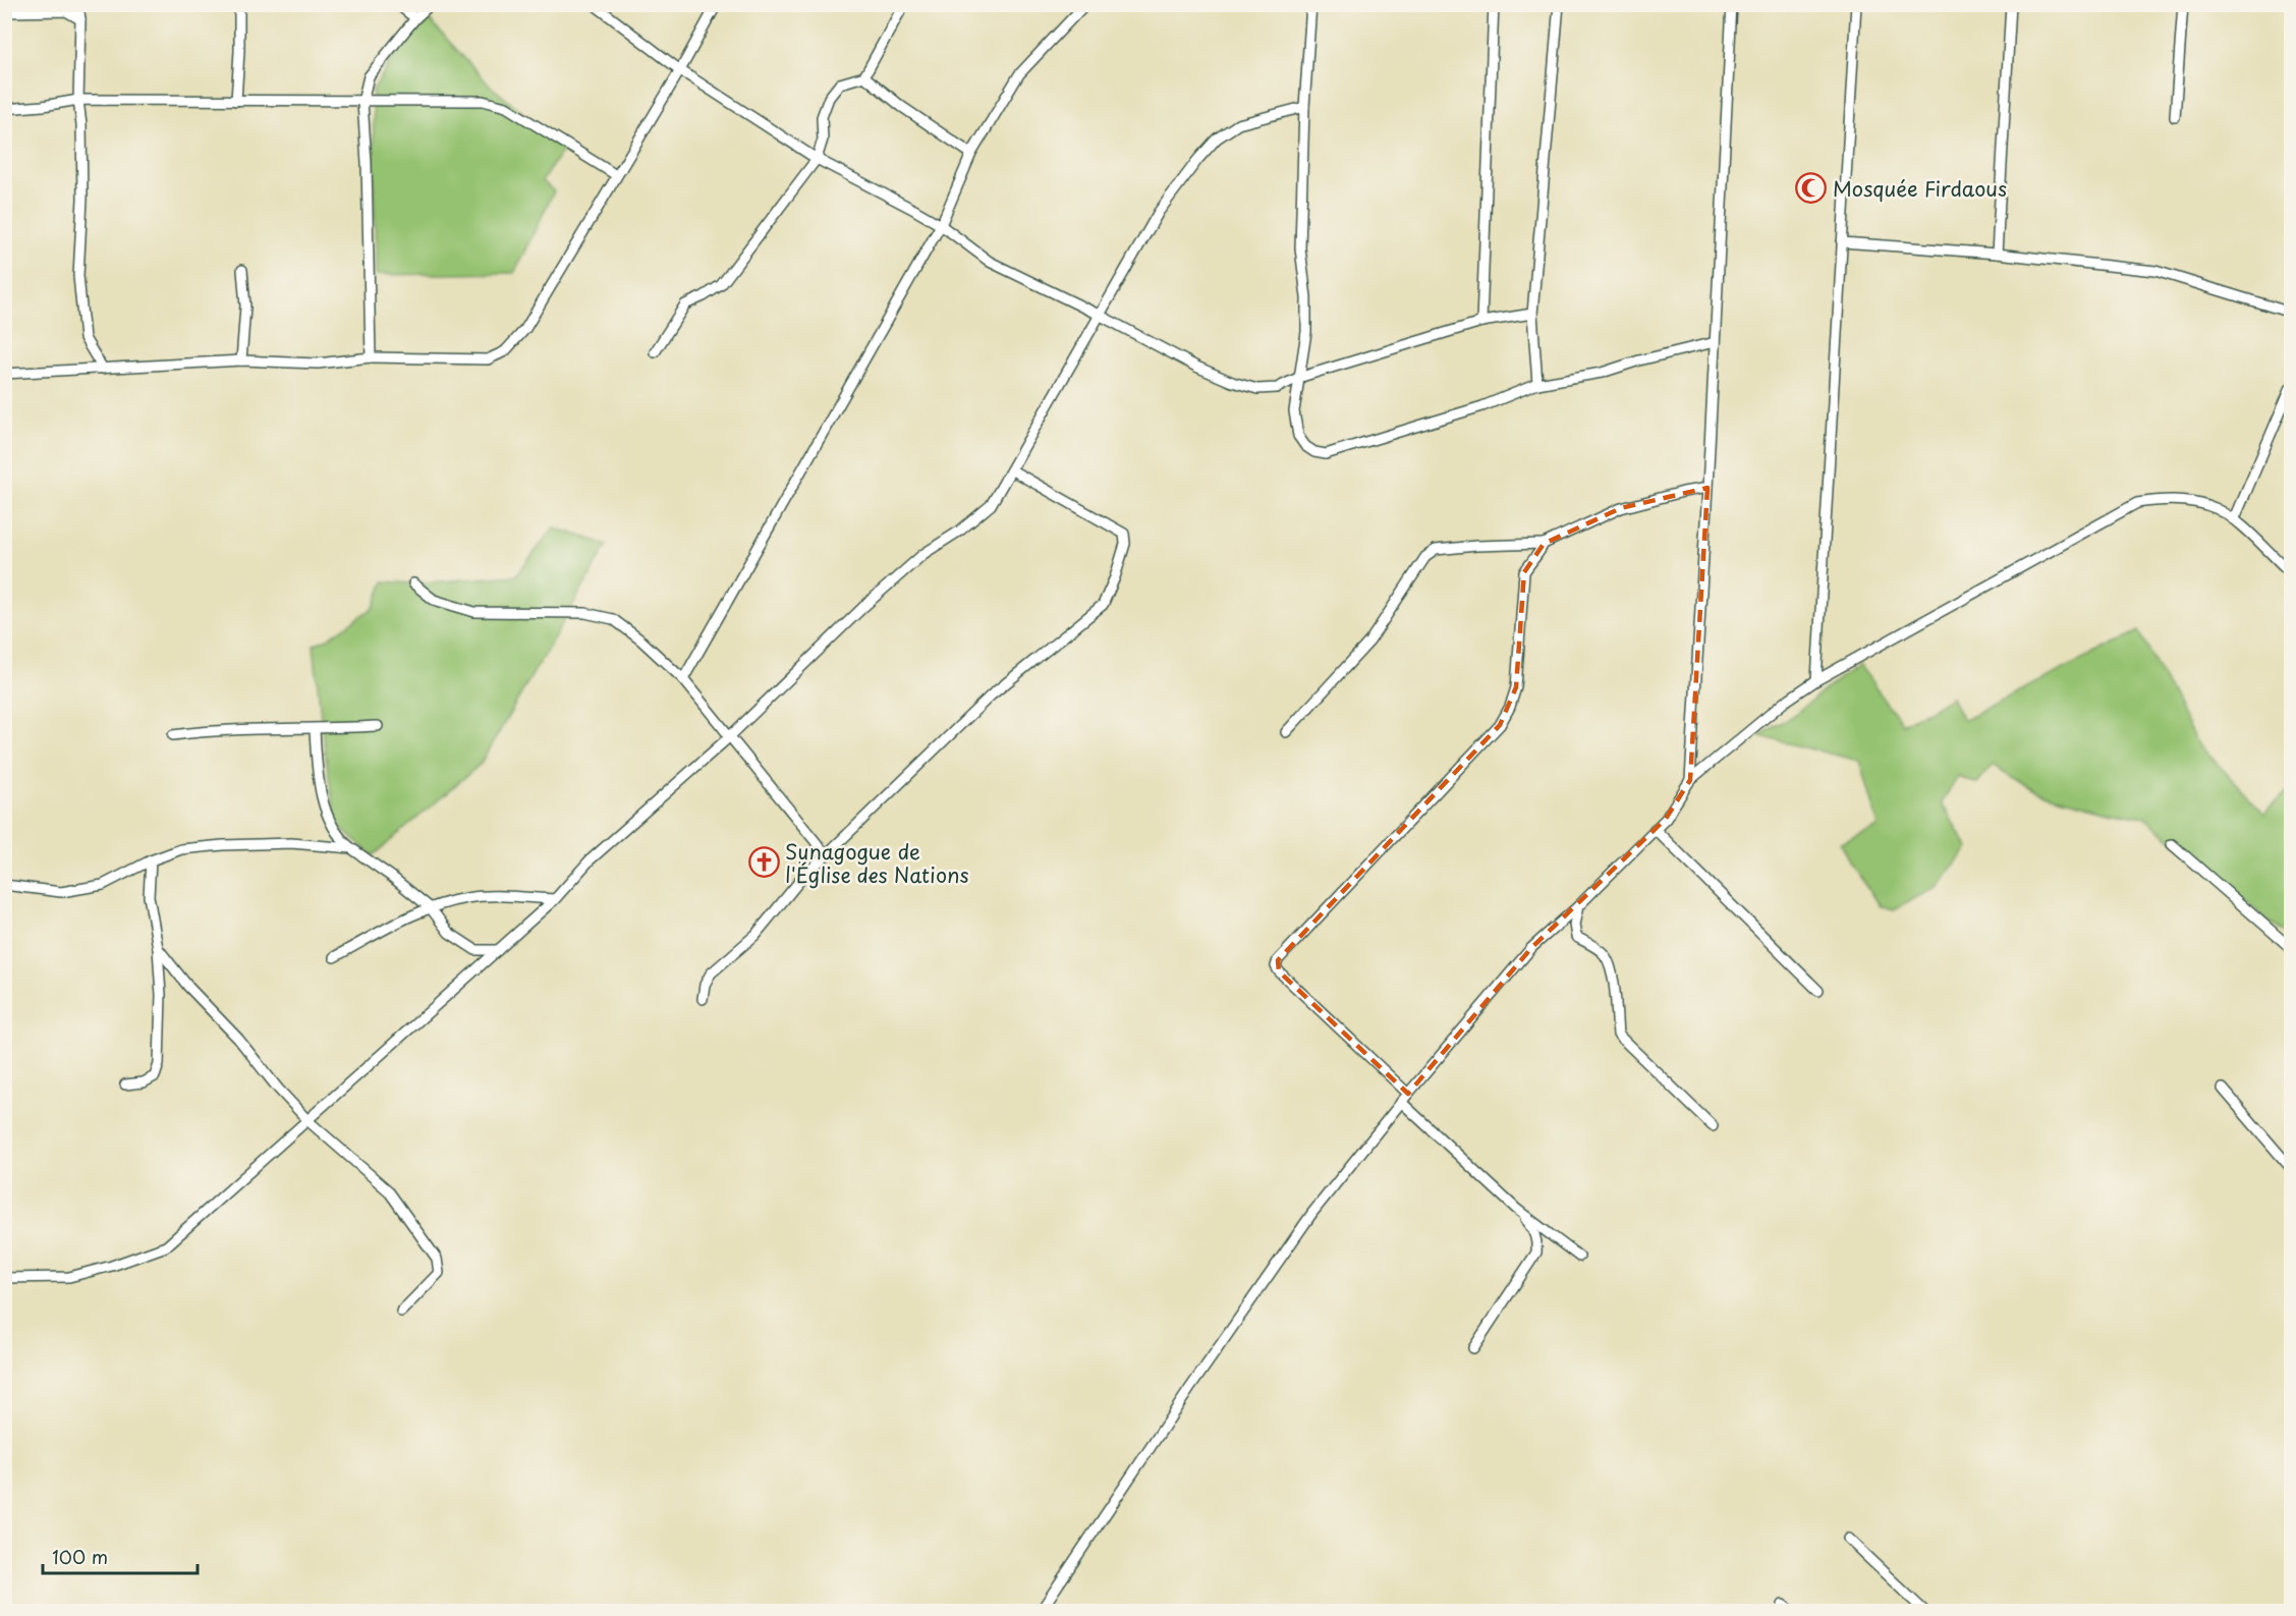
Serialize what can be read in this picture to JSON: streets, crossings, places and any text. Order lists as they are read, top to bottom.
{
  "places": {
    "mosque": ["Mosquée Firdaous"],
    "church": ["Synagogue de l'Église des Nations"]
  },
  "scale_bar": "100 m"
}
